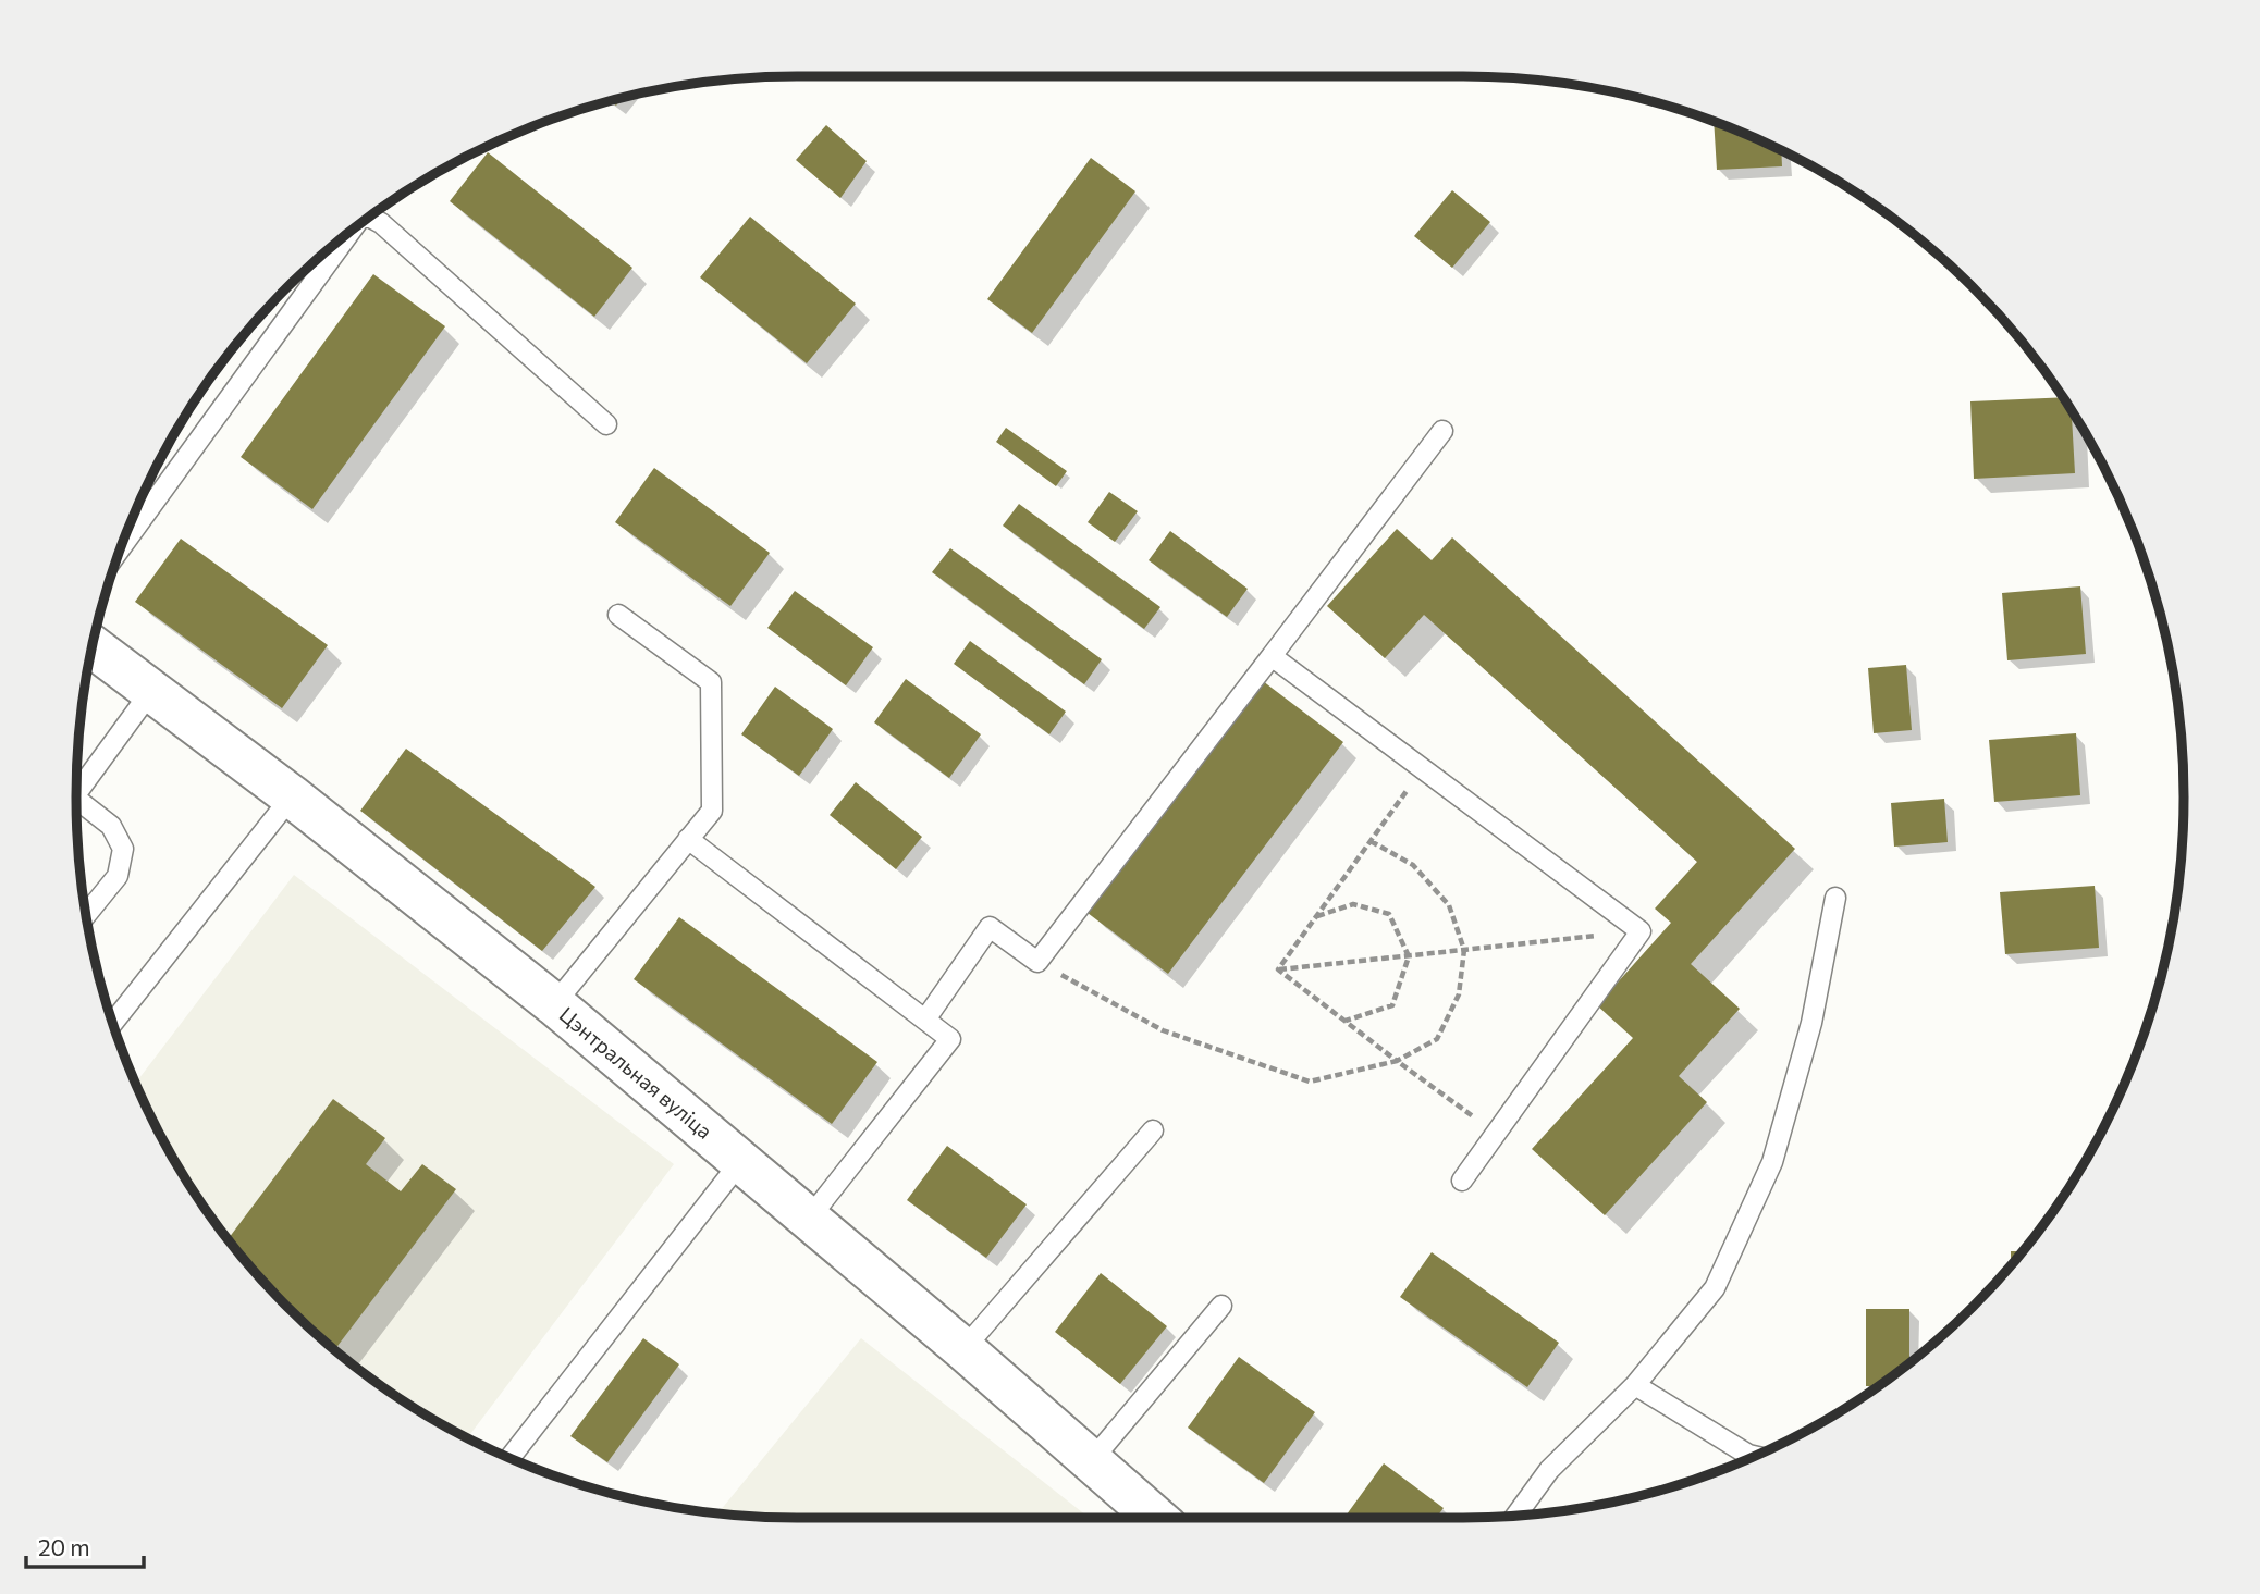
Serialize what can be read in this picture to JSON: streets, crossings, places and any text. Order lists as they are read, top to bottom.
{
  "streets": {
    "street": ["Цэнтральная вуліца"]
  },
  "scale_bar": "20 m"
}
